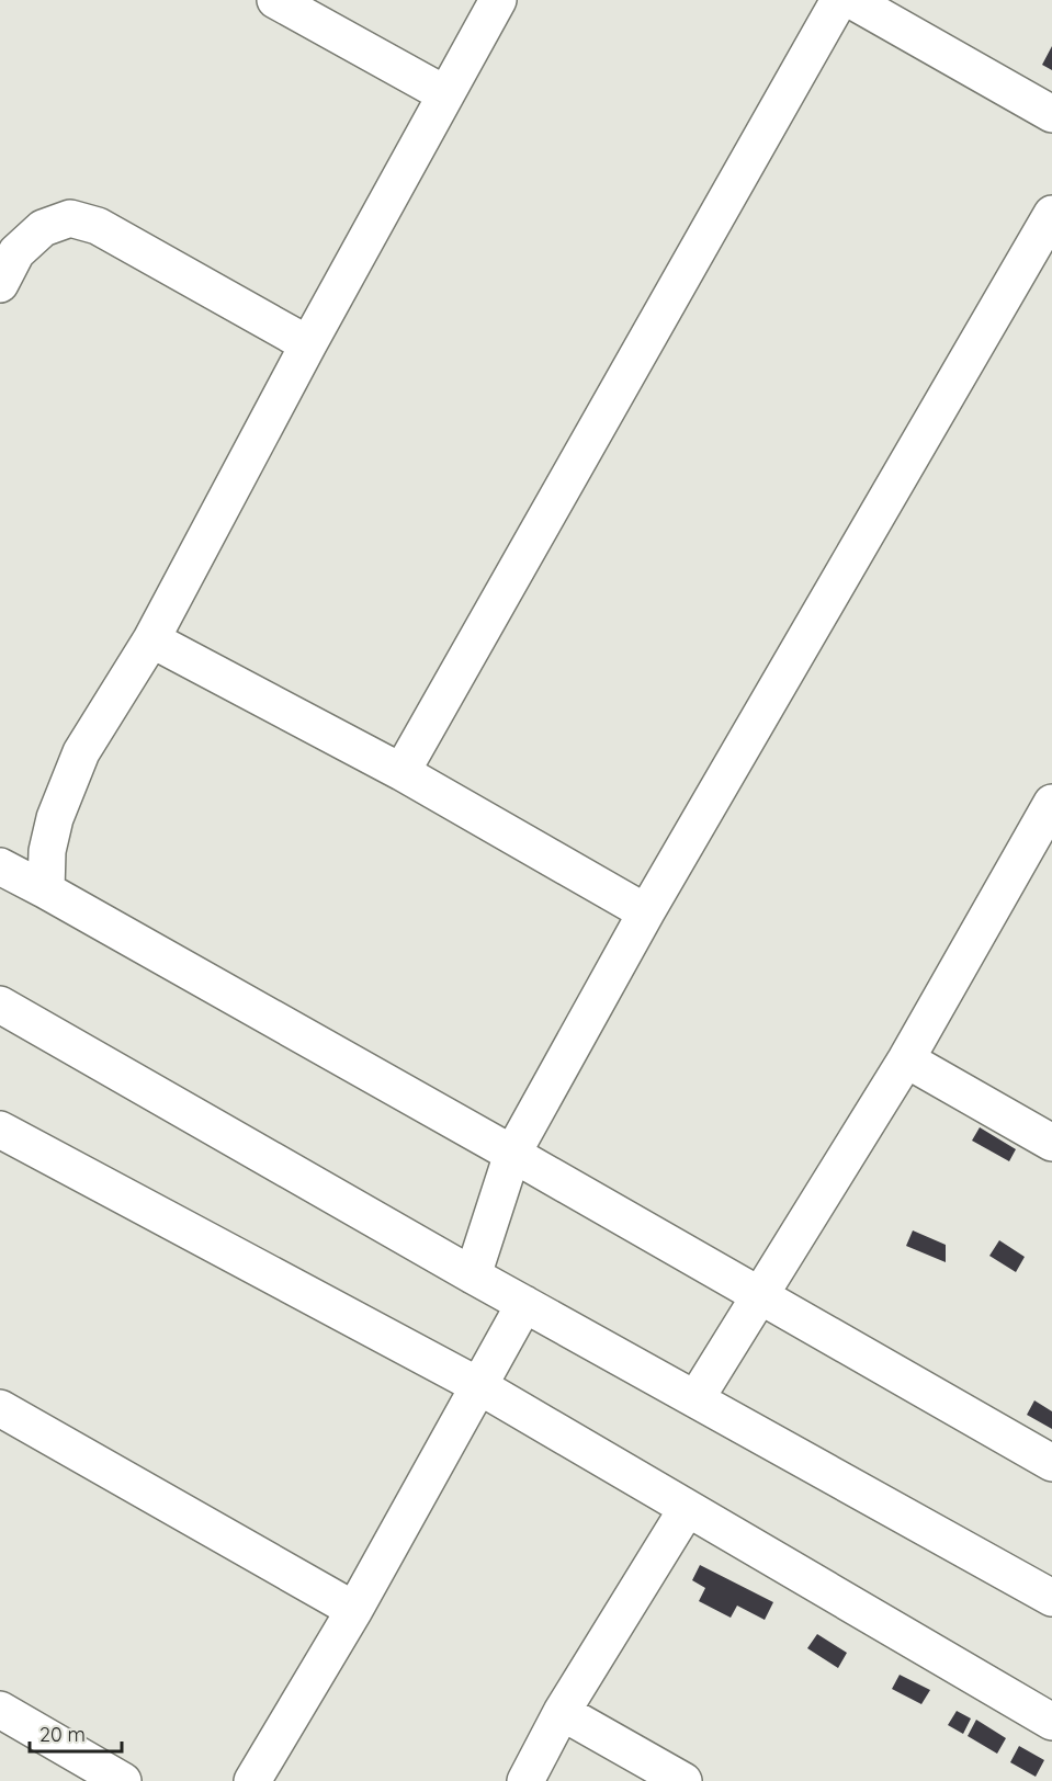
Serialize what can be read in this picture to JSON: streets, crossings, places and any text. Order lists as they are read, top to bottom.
{
  "scale_bar": "20 m"
}
